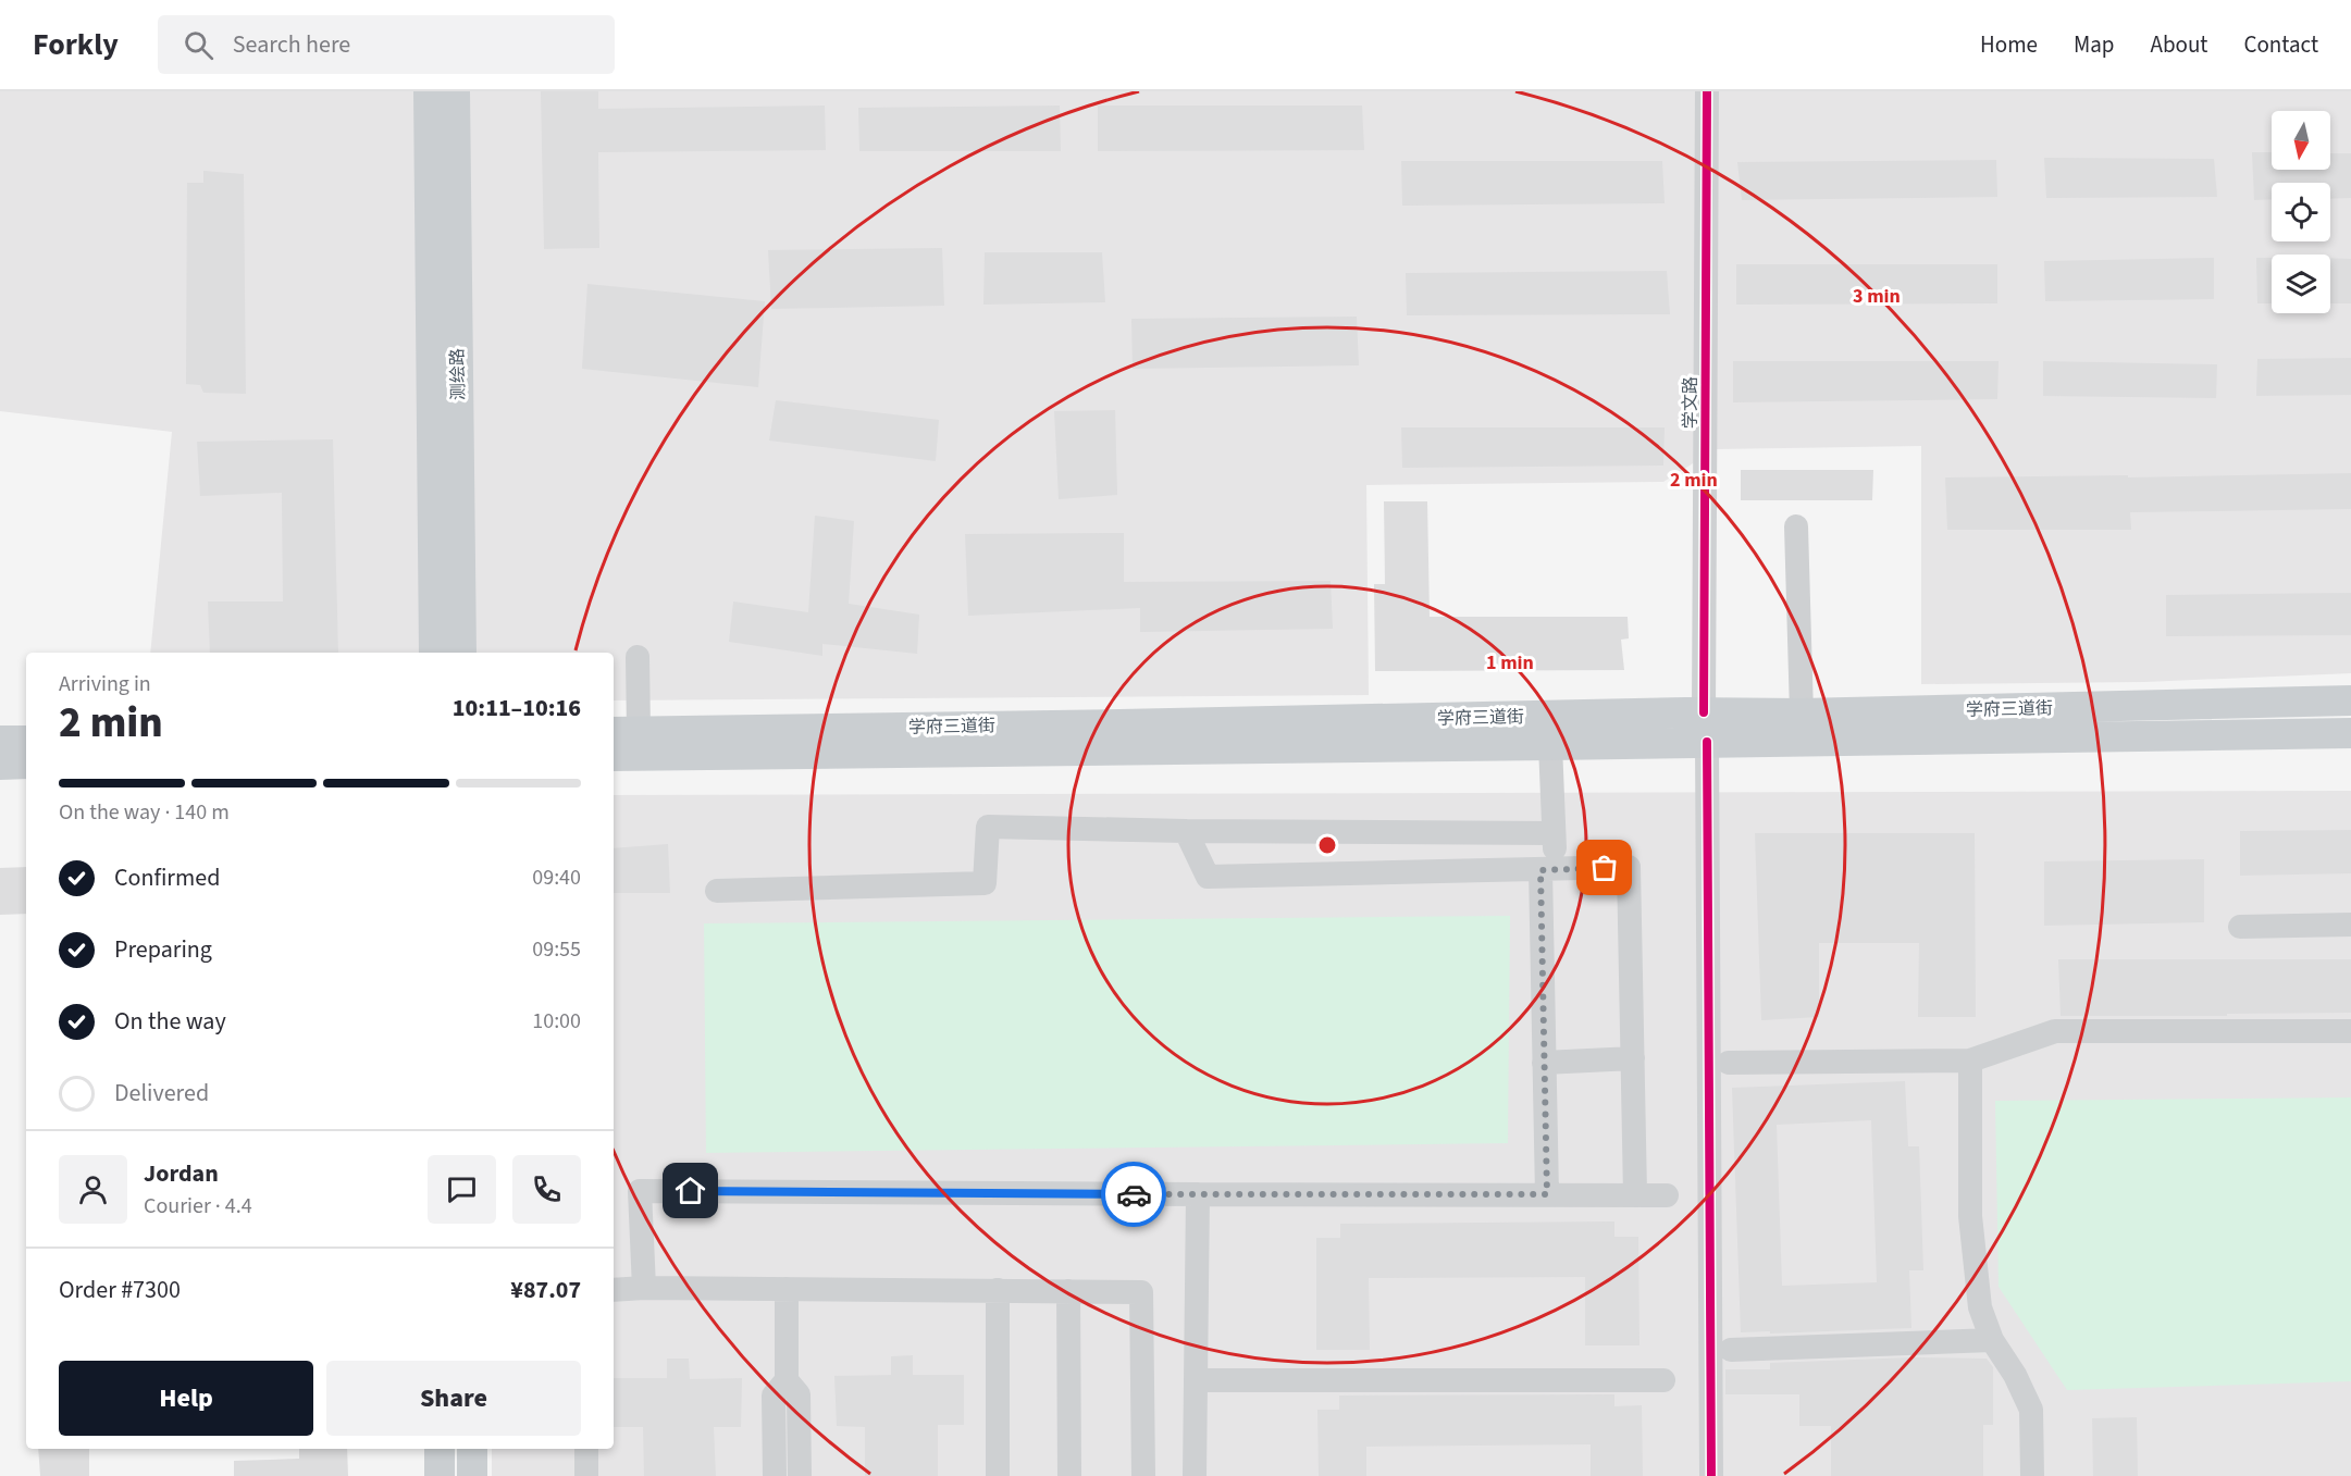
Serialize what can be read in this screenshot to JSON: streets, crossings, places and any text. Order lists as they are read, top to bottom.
{
  "streets": {
    "main road": ["测绘路", "学府三道街"],
    "street": ["学文路"]
  },
  "crossings": [
    ["学文路", "学府三道街"]
  ],
  "north": "bottom",
  "page": {
    "header": "Forkly",
    "search": "Search here",
    "nav": [
      "Home",
      "Map",
      "About",
      "Contact"
    ],
    "heading": ["2 min", "Arriving in", "10:11–10:16"],
    "panel": [
      "Jordan",
      "Courier · 4.4",
      "Order #7300",
      "¥87.07"
    ],
    "bar": "On the way · 140 m",
    "list": [
      ["Confirmed", "09:40"],
      ["Preparing", "09:55"],
      ["On the way", "10:00"],
      "Delivered"
    ],
    "buttons": ["Help", "Share"]
  },
  "rings": ["3 min", "2 min", "1 min"]
}
